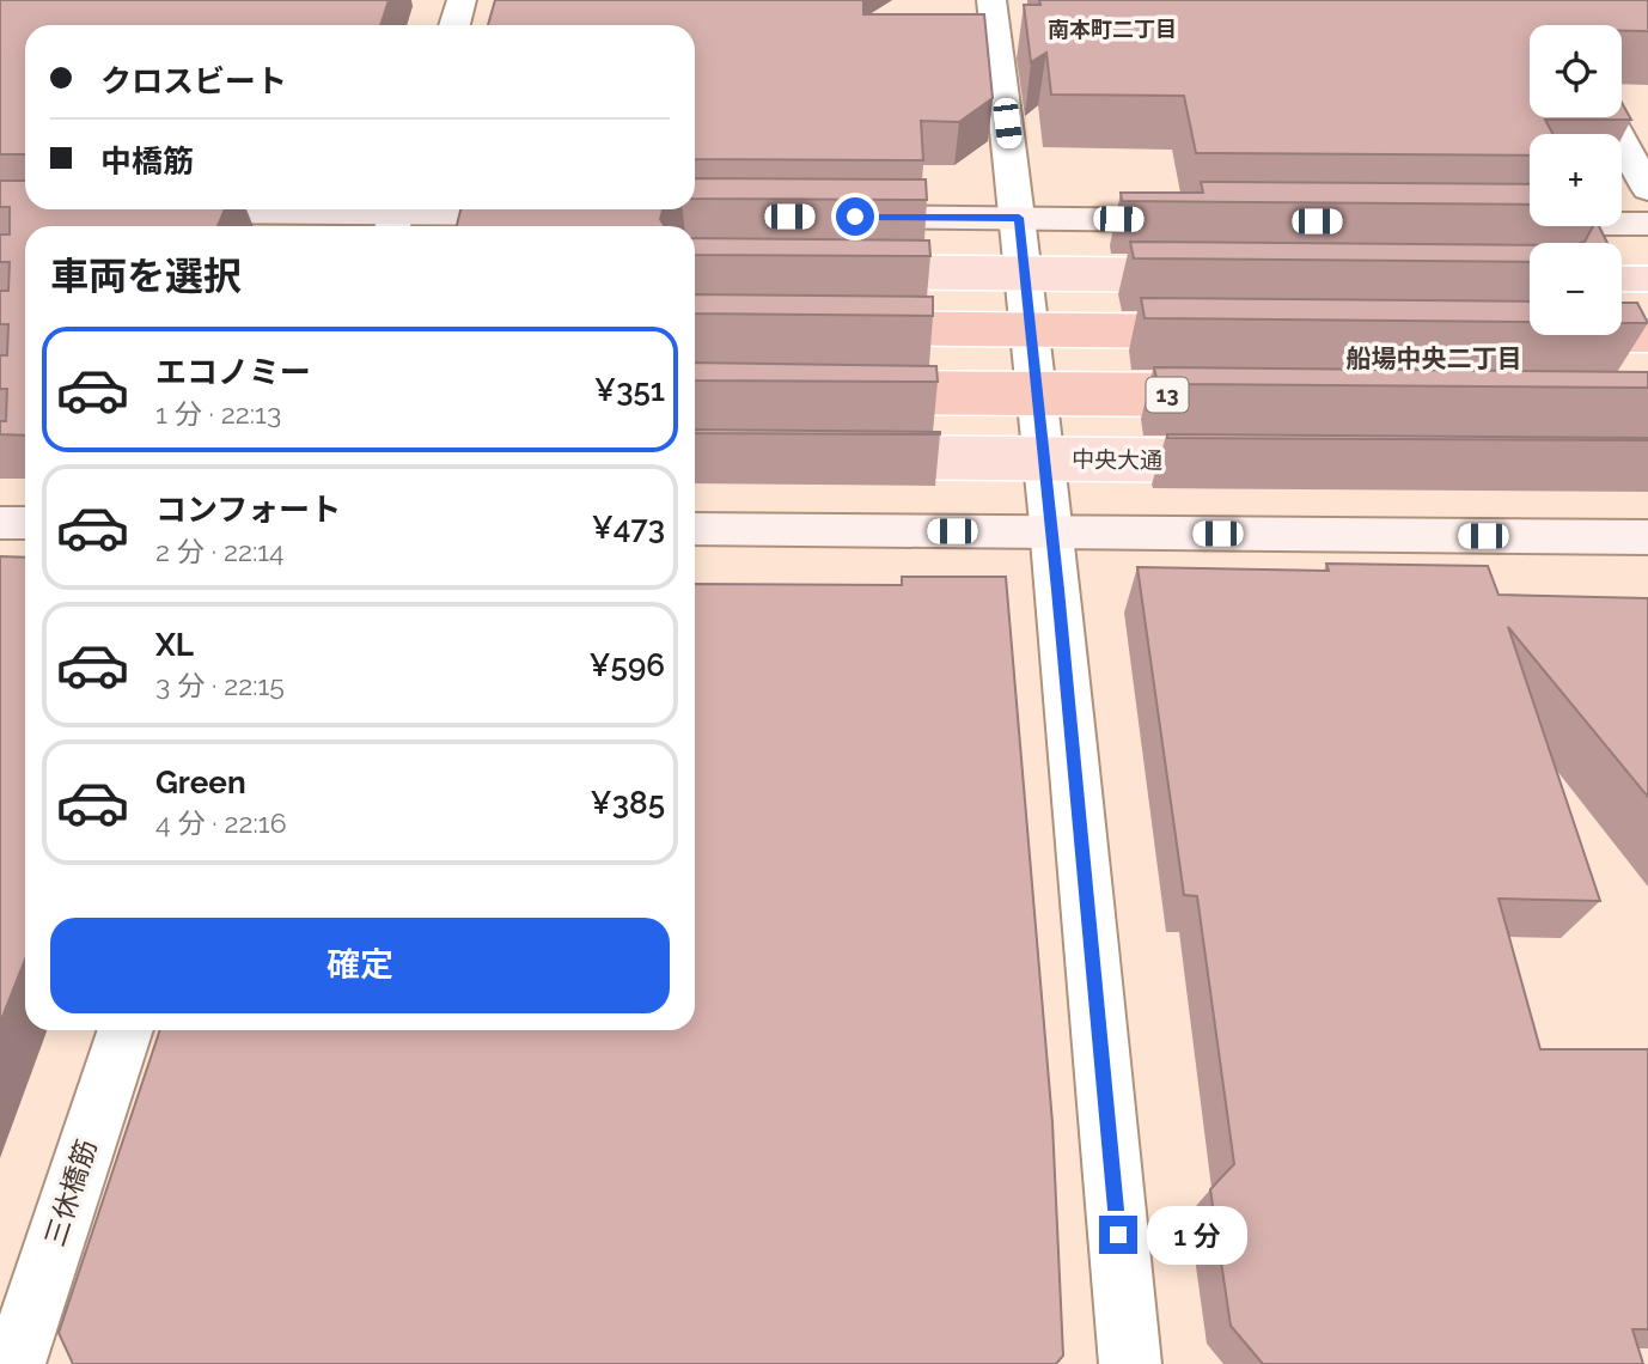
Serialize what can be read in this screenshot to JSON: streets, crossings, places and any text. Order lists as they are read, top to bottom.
{
  "streets": {
    "highway": ["13"],
    "main road": ["中央大通"],
    "street": ["三休橋筋"]
  },
  "districts": ["南本町二丁目", "船場中央二丁目"],
  "page": {
    "map_buttons": ["+", "−"],
    "banner": ["クロスビート", "中橋筋"],
    "heading": "車両を選択",
    "list": [
      {
        "name": "エコノミー",
        "note": "1 分 · 22:13",
        "value": "¥351"
      },
      {
        "name": "コンフォート",
        "note": "2 分 · 22:14",
        "value": "¥473"
      },
      {
        "name": "XL",
        "note": "3 分 · 22:15",
        "value": "¥596"
      },
      {
        "name": "Green",
        "note": "4 分 · 22:16",
        "value": "¥385"
      }
    ],
    "buttons": "確定",
    "bubble": "1 分"
  }
}
